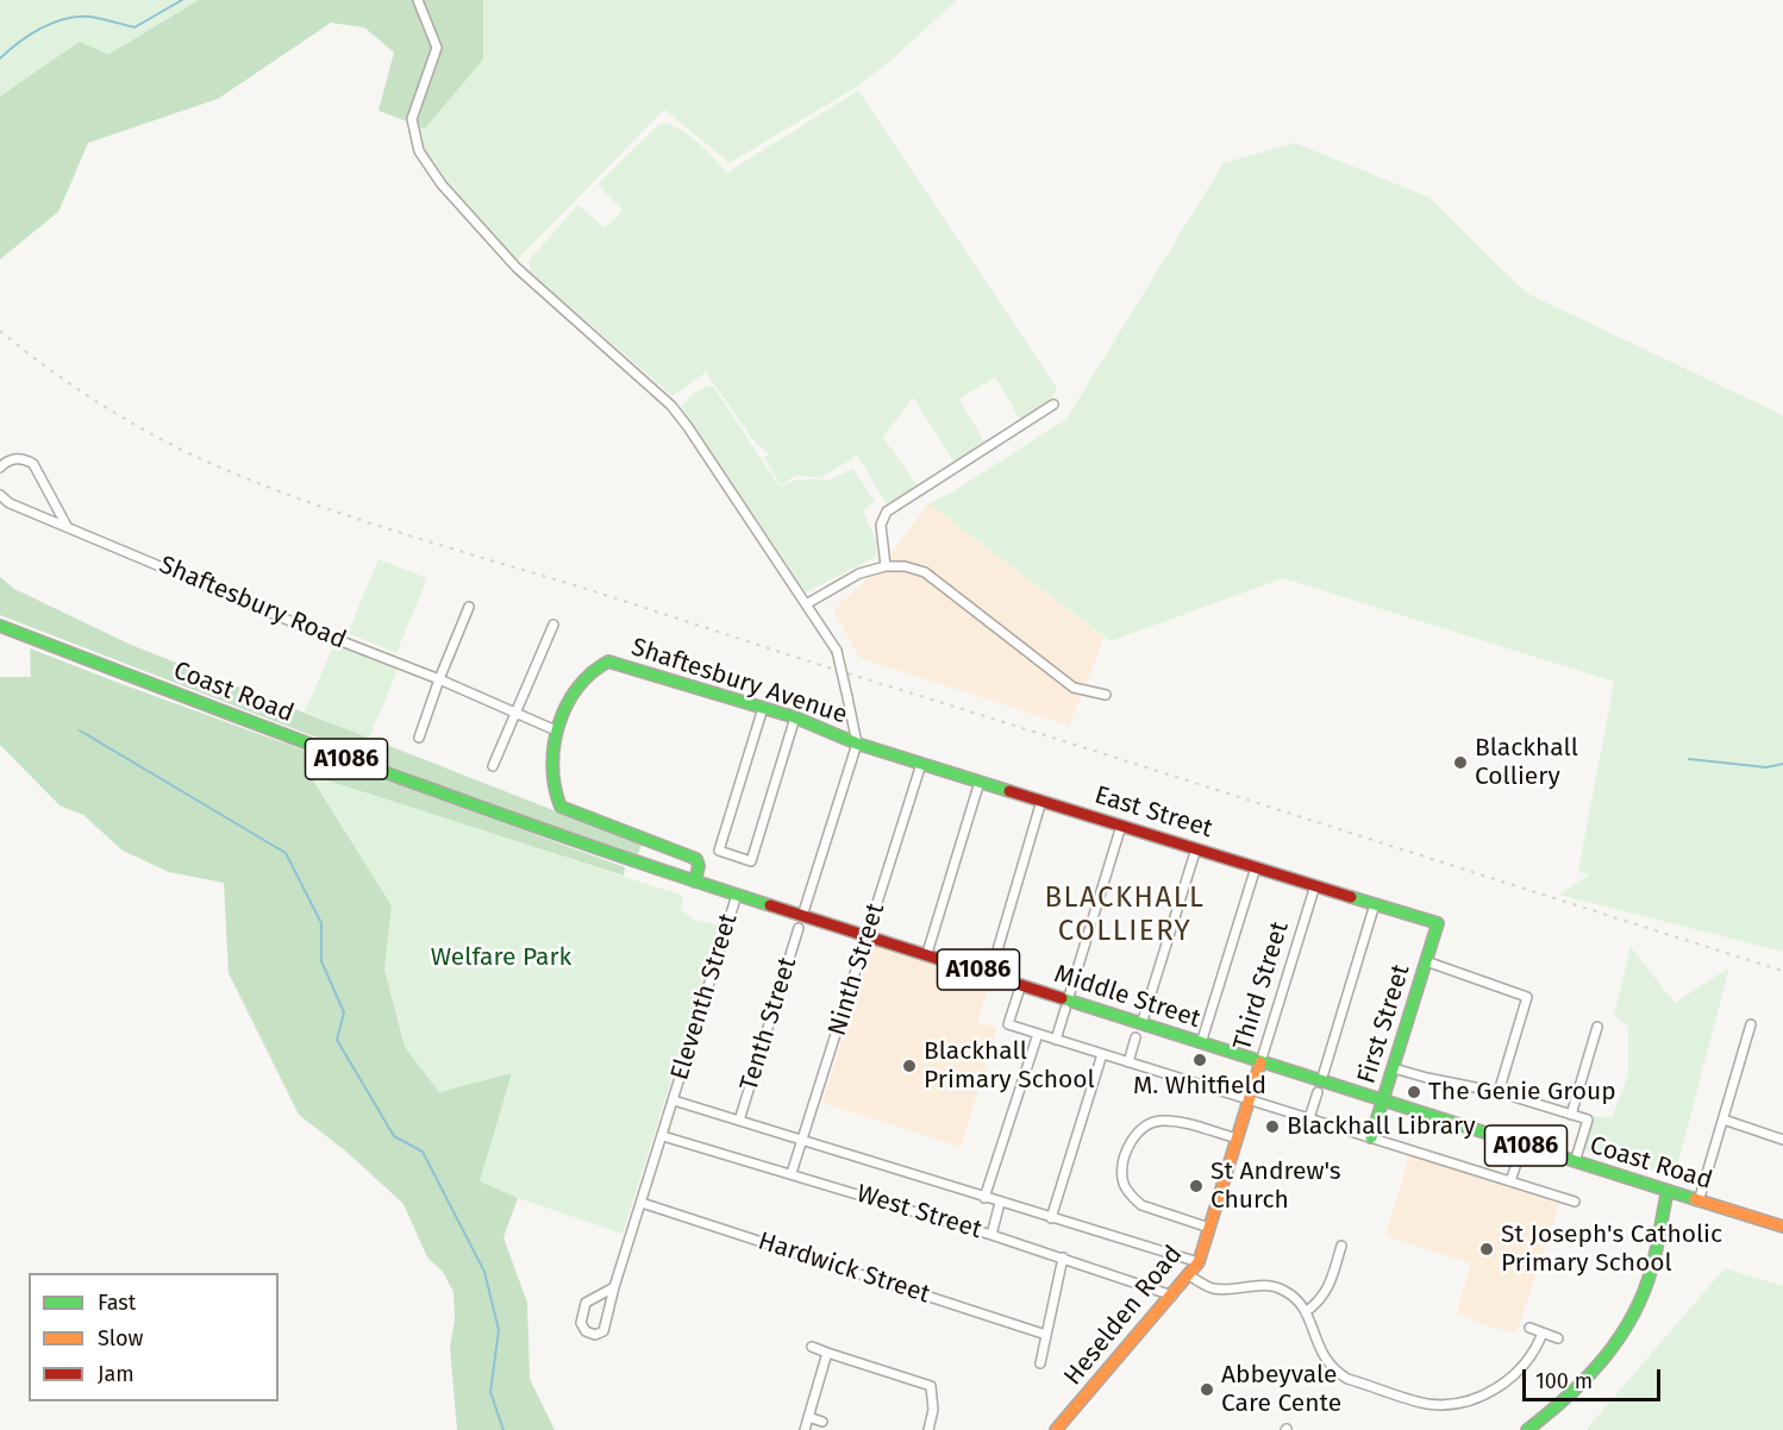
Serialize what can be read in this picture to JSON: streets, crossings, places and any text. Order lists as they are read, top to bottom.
{
  "streets": {
    "main road": [
      "Shaftesbury Avenue",
      "Coast Road",
      "A1086",
      "East Street",
      "Third Street",
      "Middle Street",
      "First Street",
      "Heselden Road"
    ],
    "street": [
      "Shaftesbury Road",
      "Ninth Street",
      "Eleventh Street",
      "Tenth Street",
      "West Street",
      "Hardwick Street"
    ]
  },
  "crossings": [
    ["Shaftesbury Road", "Shaftesbury Avenue"],
    ["Shaftesbury Avenue", "East Street"],
    ["Shaftesbury Avenue", "Tenth Street"],
    ["Coast Road", "Middle Street"],
    ["Coast Road", "First Street"],
    ["East Street", "Ninth Street"],
    ["East Street", "Third Street"],
    ["East Street", "Tenth Street"],
    ["East Street", "First Street"],
    ["Ninth Street", "Middle Street"],
    ["Ninth Street", "West Street"],
    ["Third Street", "Middle Street"],
    ["Third Street", "Heselden Road"],
    ["Eleventh Street", "Middle Street"],
    ["Eleventh Street", "West Street"],
    ["Eleventh Street", "Hardwick Street"],
    ["Middle Street", "Tenth Street"],
    ["Middle Street", "First Street"],
    ["West Street", "Heselden Road"]
  ],
  "districts": ["BLACKHALL COLLIERY"],
  "parks": ["Welfare Park"],
  "places": [
    "Blackhall Colliery",
    "M. Whitfield",
    "Blackhall Primary School",
    "The Genie Group",
    "Blackhall Library",
    "St Andrew's Church",
    "St Joseph's Catholic Primary School",
    "Abbeyvale Care Cente"
  ],
  "legend": ["Fast", "Slow", "Jam"],
  "scale_bar": "100 m"
}
